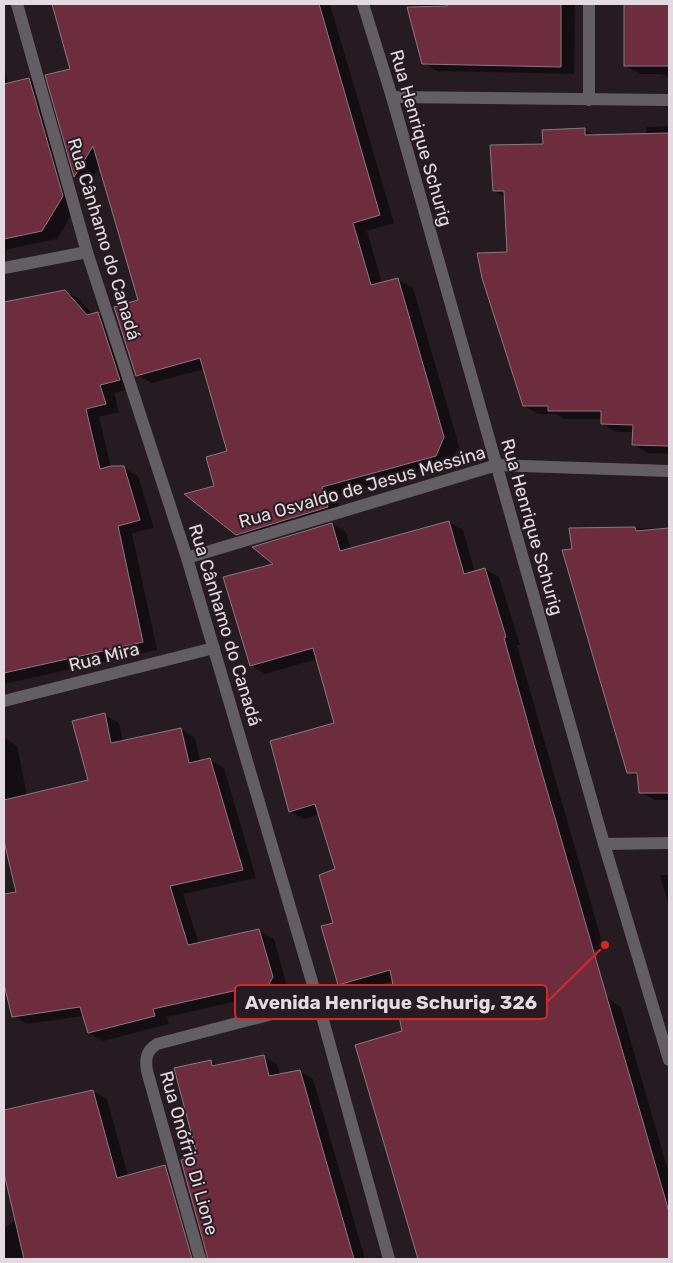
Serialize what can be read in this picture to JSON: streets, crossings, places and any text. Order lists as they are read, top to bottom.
{
  "streets": {
    "street": [
      "Rua Henrique Schurig",
      "Rua Cânhamo do Canadá",
      "Rua Osvaldo de Jesus Messina",
      "Rua Mira",
      "Rua Onófrio Di Lione"
    ]
  },
  "crossings": [
    ["Rua Henrique Schurig", "Rua Osvaldo de Jesus Messina"],
    ["Rua Cânhamo do Canadá", "Rua Osvaldo de Jesus Messina"],
    ["Rua Cânhamo do Canadá", "Rua Mira"],
    ["Rua Cânhamo do Canadá", "Rua Onófrio Di Lione"]
  ],
  "places": ["Avenida Henrique Schurig, 326"]
}
